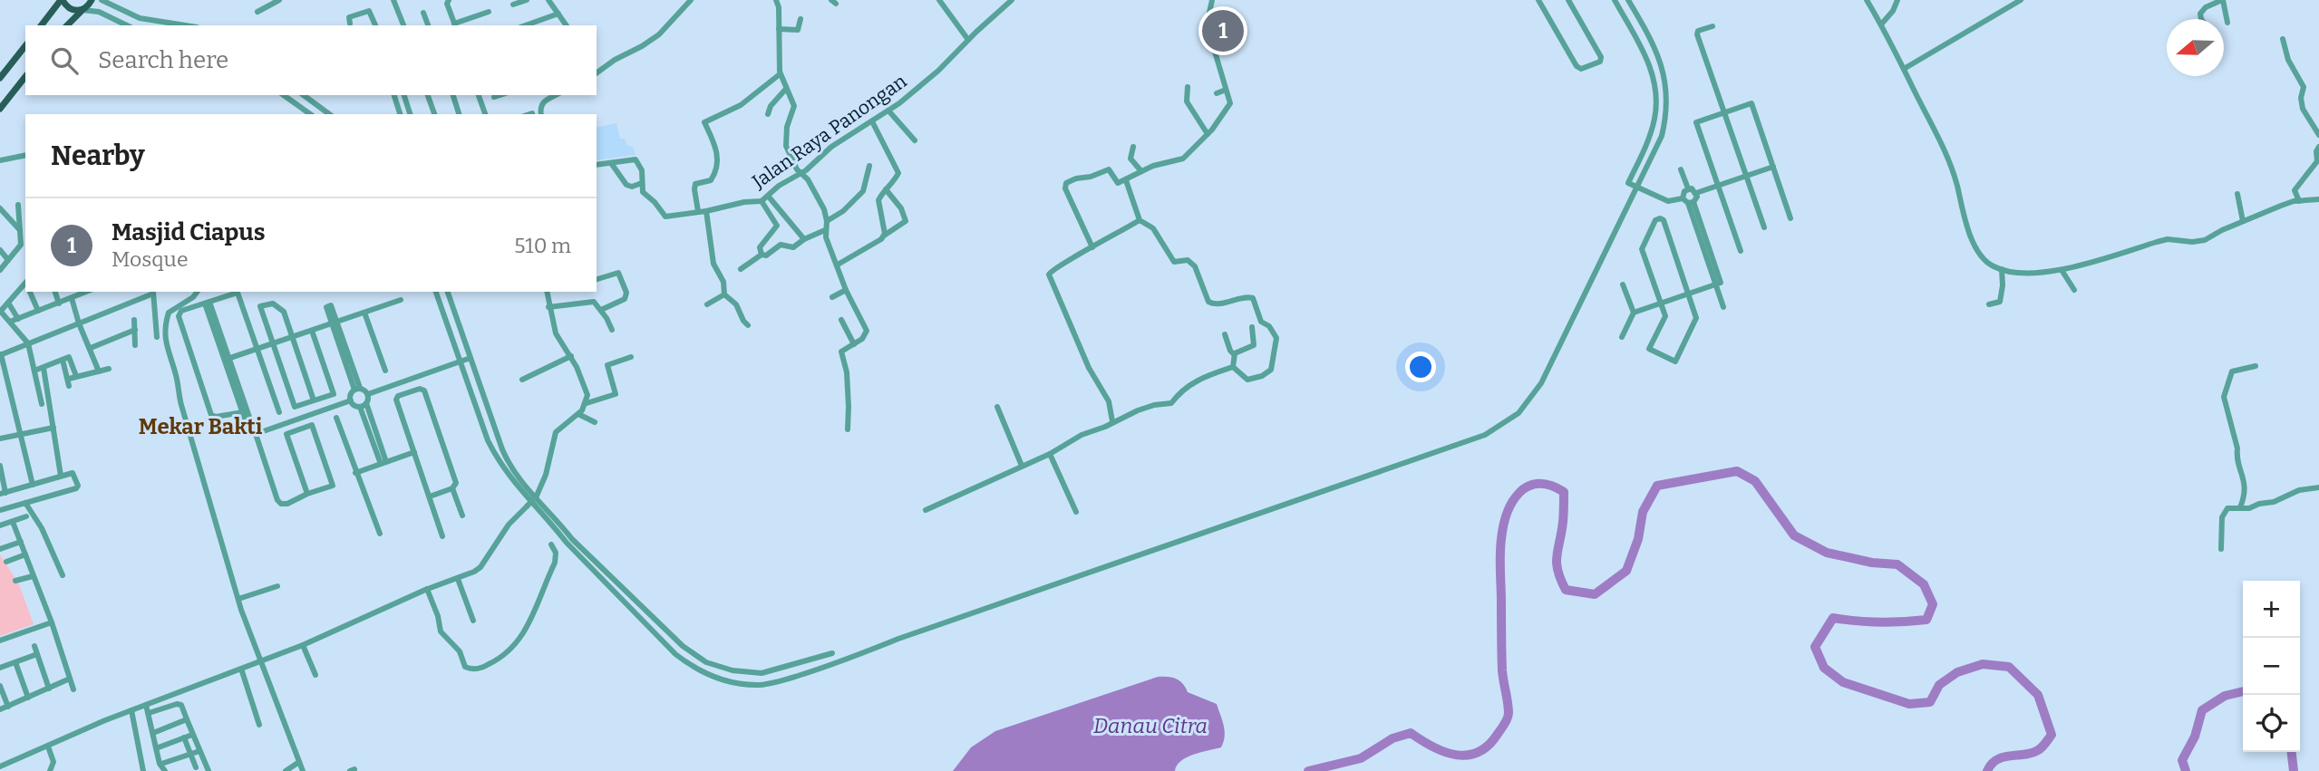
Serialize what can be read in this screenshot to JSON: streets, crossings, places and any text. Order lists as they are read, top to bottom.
{
  "streets": {
    "street": ["Jalan Raya Panongan"]
  },
  "districts": ["Mekar Bakti"],
  "water": ["Danau Citra"],
  "north": "left",
  "page": {
    "pins": "1",
    "search": "Search here",
    "heading": "Nearby",
    "list": [
      {
        "mark": "1",
        "name": "Masjid Ciapus",
        "note": "Mosque",
        "value": "510 m"
      }
    ],
    "map_buttons": ["+", "−"]
  }
}
